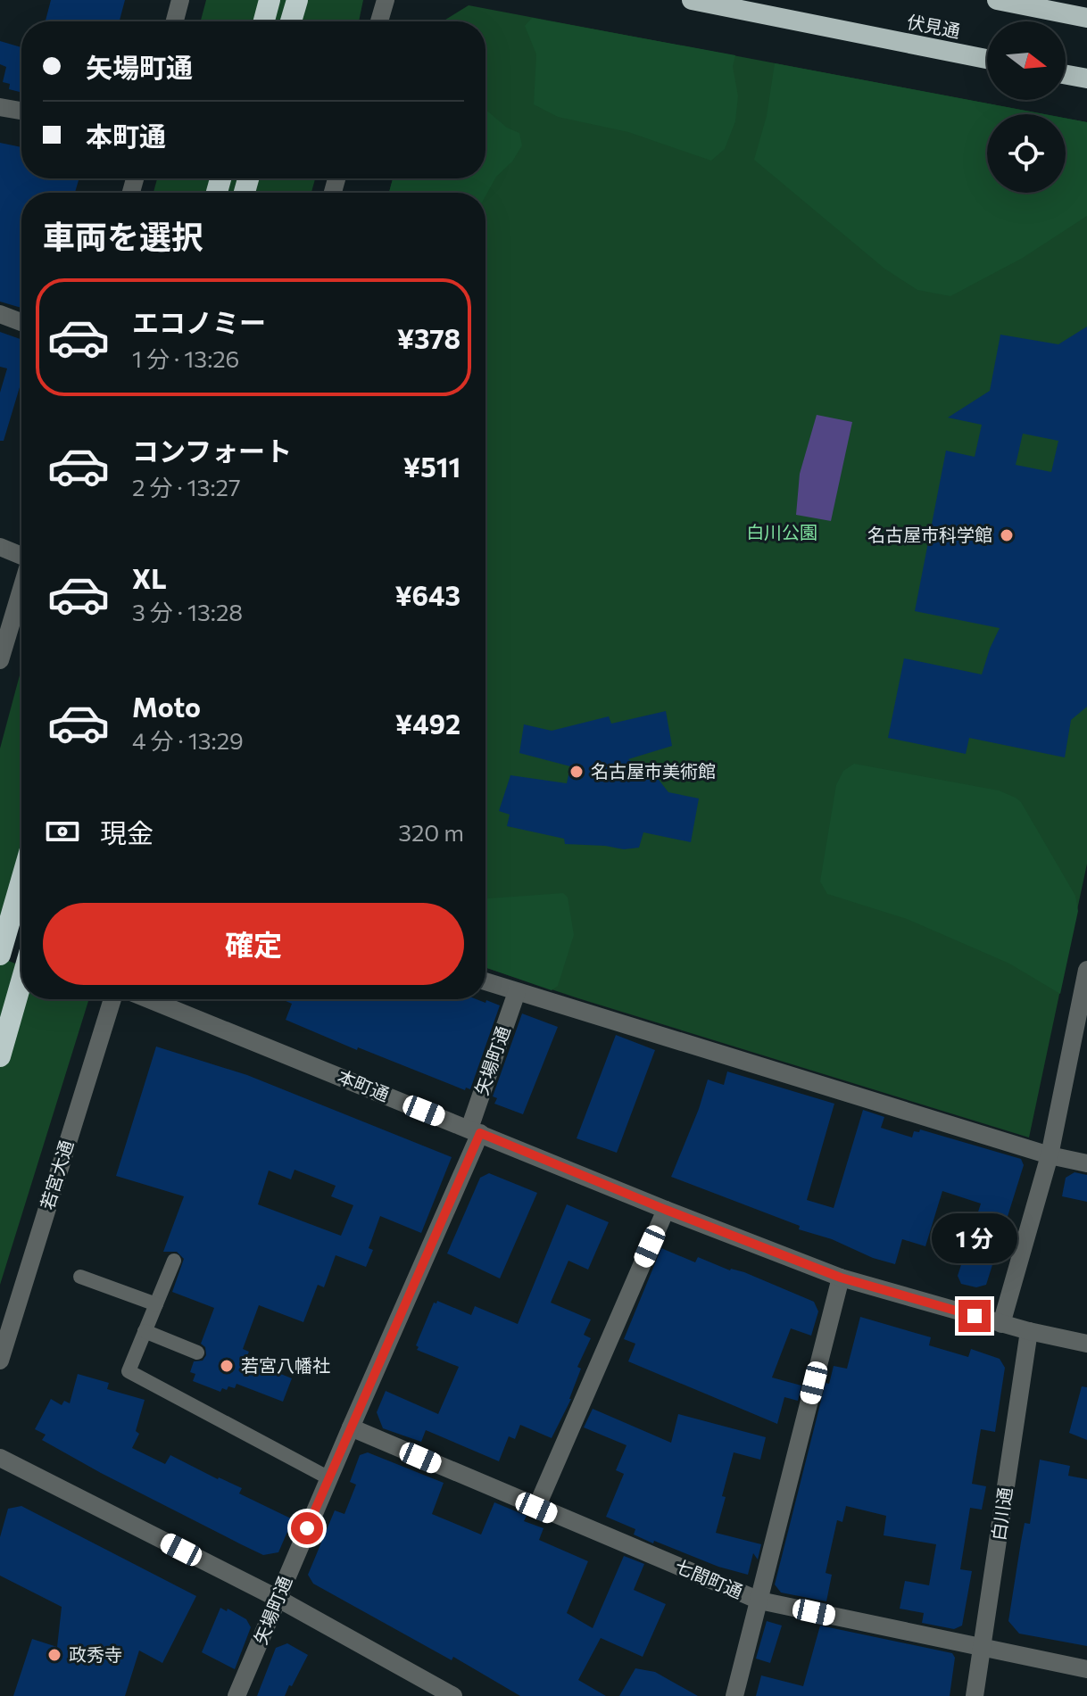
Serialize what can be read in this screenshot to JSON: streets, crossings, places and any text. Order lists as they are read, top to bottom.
{
  "streets": {
    "highway": ["伏見通"],
    "street": [
      "矢場町通",
      "本町通",
      "若宮大通",
      "白川通",
      "七間町通"
    ]
  },
  "crossings": [
    ["矢場町通", "本町通"],
    ["矢場町通", "七間町通"],
    ["本町通", "白川通"],
    ["白川通", "七間町通"]
  ],
  "parks": ["白川公園"],
  "places": [
    "名古屋市科学館",
    "名古屋市美術館",
    "若宮八幡社",
    "政秀寺"
  ],
  "north": "right",
  "page": {
    "banner": ["矢場町通", "本町通"],
    "heading": "車両を選択",
    "list": [
      {
        "name": "エコノミー",
        "note": "1 分 · 13:26",
        "value": "¥378"
      },
      {
        "name": "コンフォート",
        "note": "2 分 · 13:27",
        "value": "¥511"
      },
      {
        "name": "XL",
        "note": "3 分 · 13:28",
        "value": "¥643"
      },
      {
        "name": "Moto",
        "note": "4 分 · 13:29",
        "value": "¥492"
      }
    ],
    "pay": ["現金", "320 m"],
    "buttons": "確定",
    "bubble": "1 分"
  }
}
